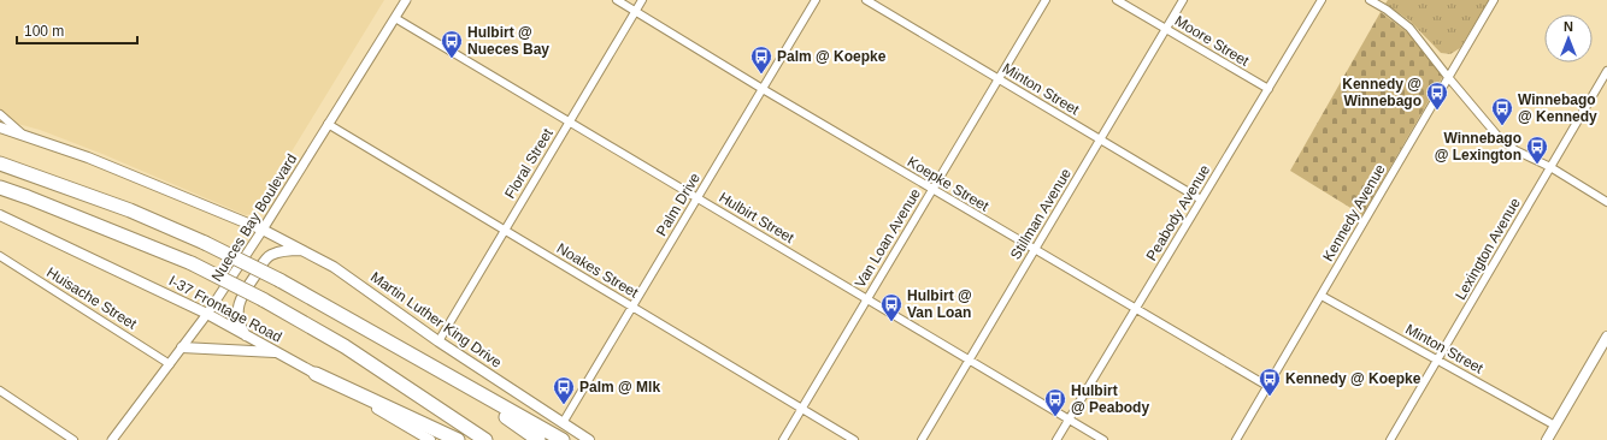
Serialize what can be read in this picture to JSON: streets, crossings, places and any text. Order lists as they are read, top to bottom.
{
  "streets": {
    "main road": ["I-37 Frontage Road", "Martin Luther King Drive"],
    "street": [
      "Moore Street",
      "Minton Street",
      "Floral Street",
      "Koepke Street",
      "Palm Drive",
      "Peabody Avenue",
      "Kennedy Avenue",
      "Stillman Avenue",
      "Nueces Bay Boulevard",
      "Hulbirt Street",
      "Van Loan Avenue",
      "Lexington Avenue",
      "Noakes Street",
      "Huisache Street"
    ]
  },
  "crossings": [
    ["Moore Street", "Peabody Avenue"],
    ["Moore Street", "Stillman Avenue"],
    ["Minton Street", "Peabody Avenue"],
    ["Minton Street", "Kennedy Avenue"],
    ["Minton Street", "Stillman Avenue"],
    ["Minton Street", "Van Loan Avenue"],
    ["Minton Street", "Lexington Avenue"],
    ["Floral Street", "Koepke Street"],
    ["Floral Street", "Hulbirt Street"],
    ["Floral Street", "Noakes Street"],
    ["Floral Street", "Martin Luther King Drive"],
    ["Koepke Street", "Palm Drive"],
    ["Koepke Street", "Peabody Avenue"],
    ["Koepke Street", "Kennedy Avenue"],
    ["Koepke Street", "Stillman Avenue"],
    ["Koepke Street", "Van Loan Avenue"],
    ["Palm Drive", "Hulbirt Street"],
    ["Palm Drive", "Noakes Street"],
    ["Palm Drive", "Martin Luther King Drive"],
    ["Peabody Avenue", "Hulbirt Street"],
    ["Stillman Avenue", "Hulbirt Street"],
    ["Nueces Bay Boulevard", "Hulbirt Street"],
    ["Nueces Bay Boulevard", "Noakes Street"],
    ["Nueces Bay Boulevard", "Huisache Street"],
    ["Nueces Bay Boulevard", "I-37 Frontage Road"],
    ["Nueces Bay Boulevard", "Martin Luther King Drive"],
    ["Hulbirt Street", "Van Loan Avenue"],
    ["Van Loan Avenue", "Noakes Street"]
  ],
  "places": {
    "bus stop": [
      "Hulbirt @ Nueces Bay",
      "Palm @ Koepke",
      "Kennedy @ Winnebago",
      "Winnebago @ Kennedy",
      "Winnebago @ Lexington",
      "Hulbirt @ Van Loan",
      "Kennedy @ Koepke",
      "Palm @ Mlk",
      "Hulbirt @ Peabody"
    ]
  },
  "scale_bar": "100 m",
  "north": "top"
}
